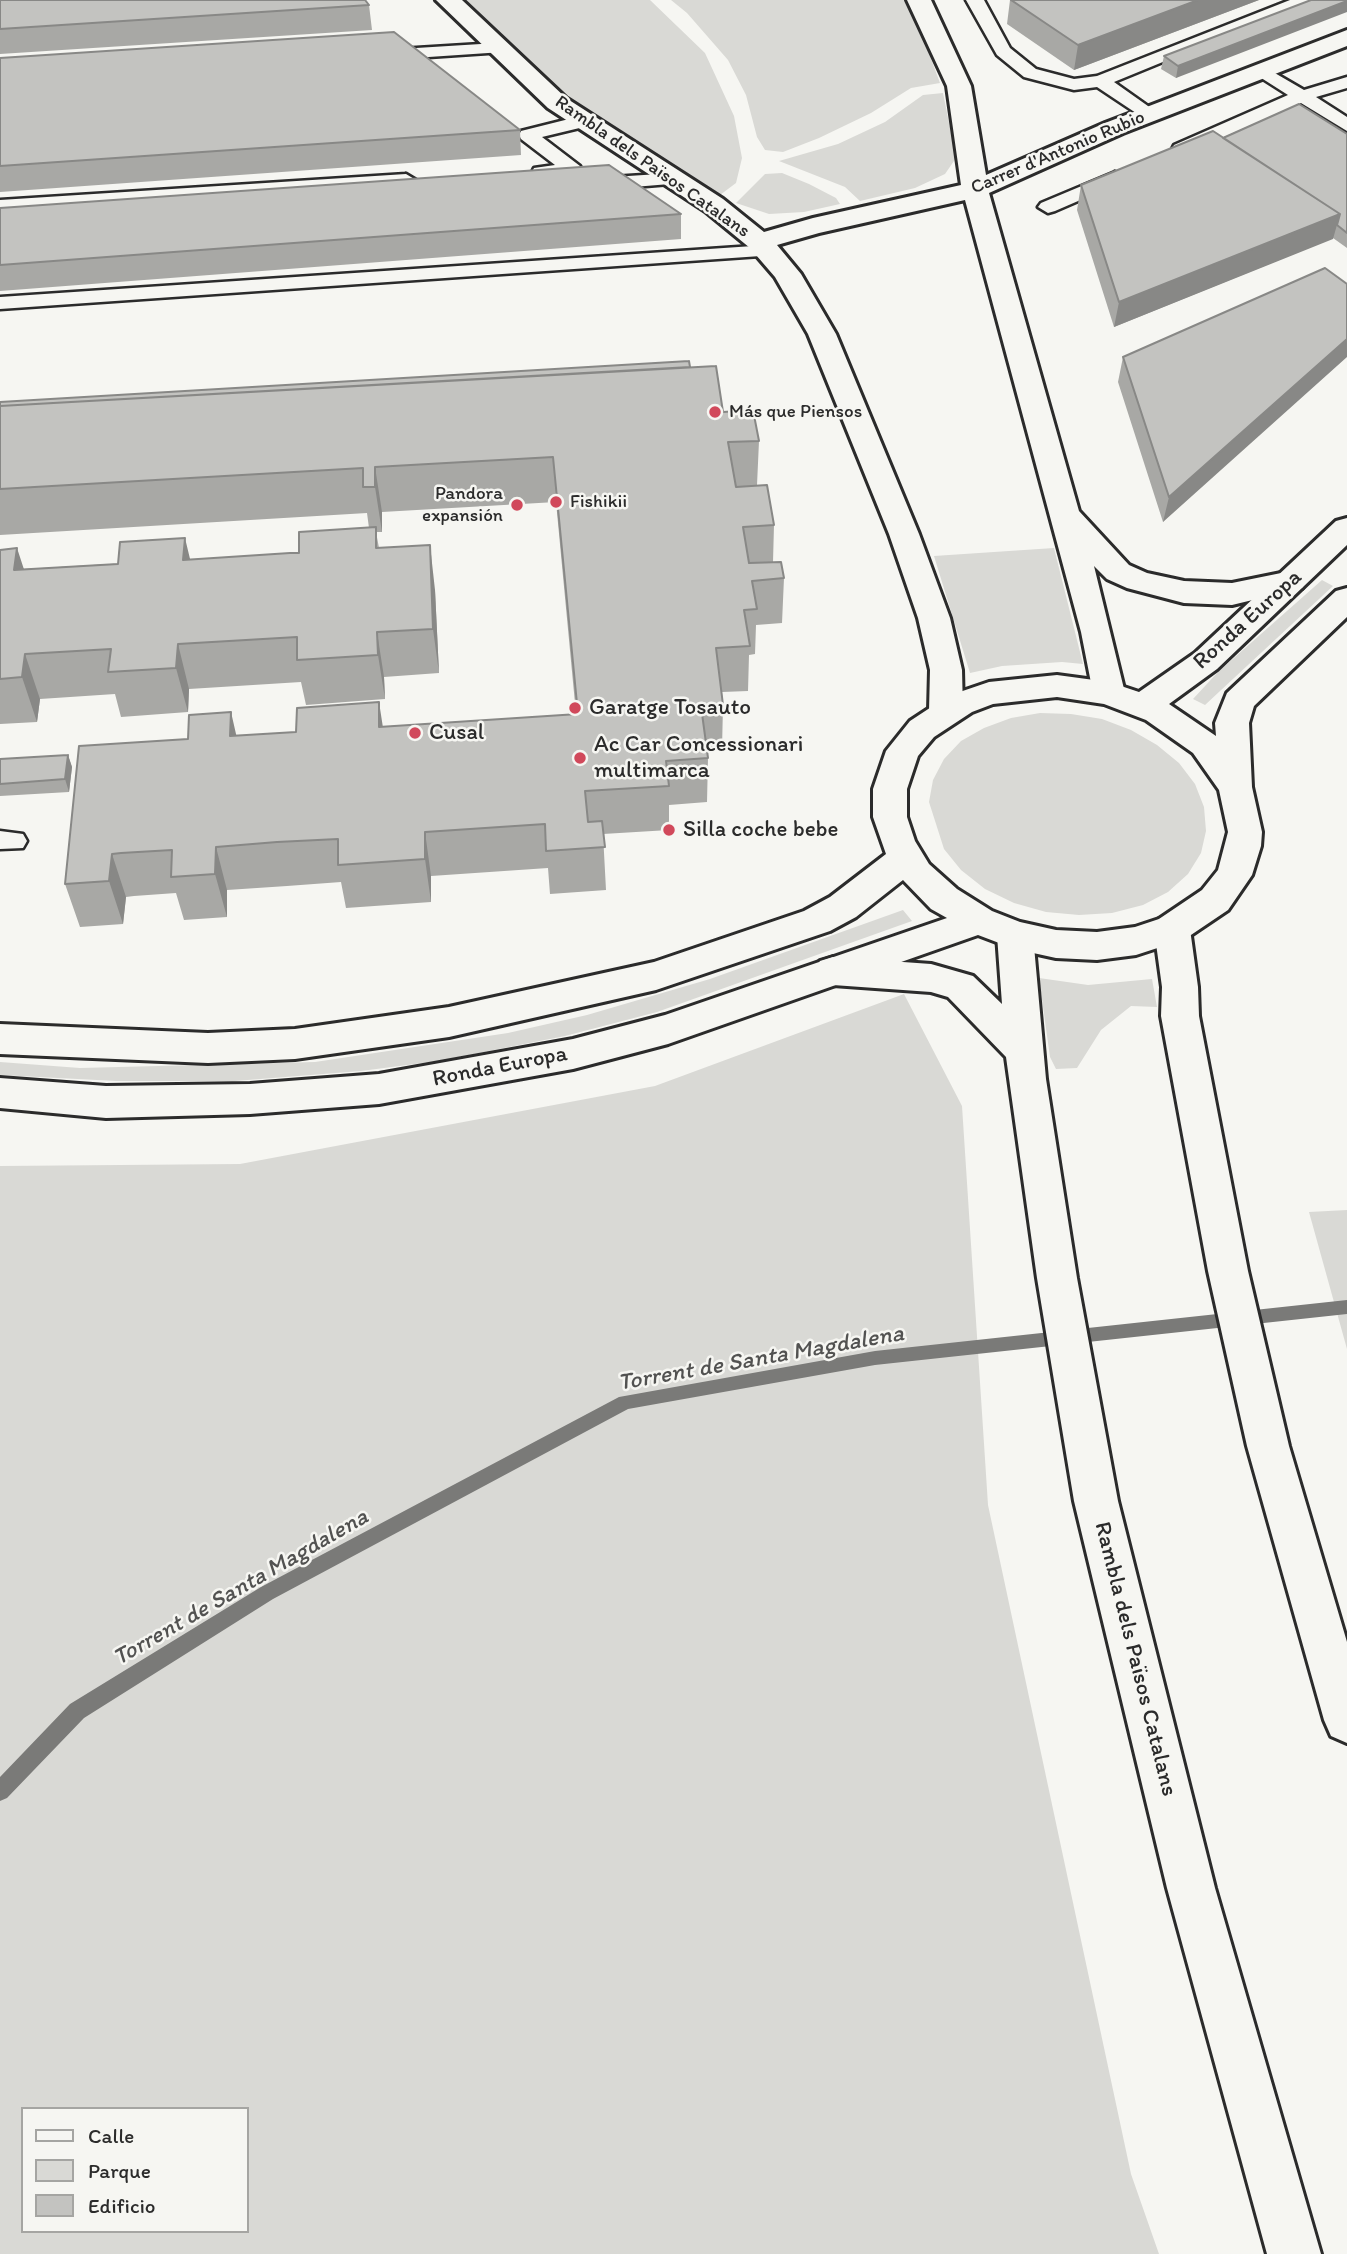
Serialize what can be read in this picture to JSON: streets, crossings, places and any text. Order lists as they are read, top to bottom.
{
  "streets": {
    "street": ["Carrer d'Antonio Rubio", "Rambla dels Països Catalans", "Ronda Europa"]
  },
  "crossings": [
    ["Carrer d'Antonio Rubio", "Rambla dels Països Catalans"]
  ],
  "water": ["Torrent de Santa Magdalena"],
  "places": [
    "Más que Piensos",
    "Fishikii",
    "Pandora expansión",
    "Garatge Tosauto",
    "Cusal",
    "Ac Car Concessionari multimarca",
    "Silla coche bebe"
  ],
  "legend": ["Calle", "Parque", "Edificio"]
}
